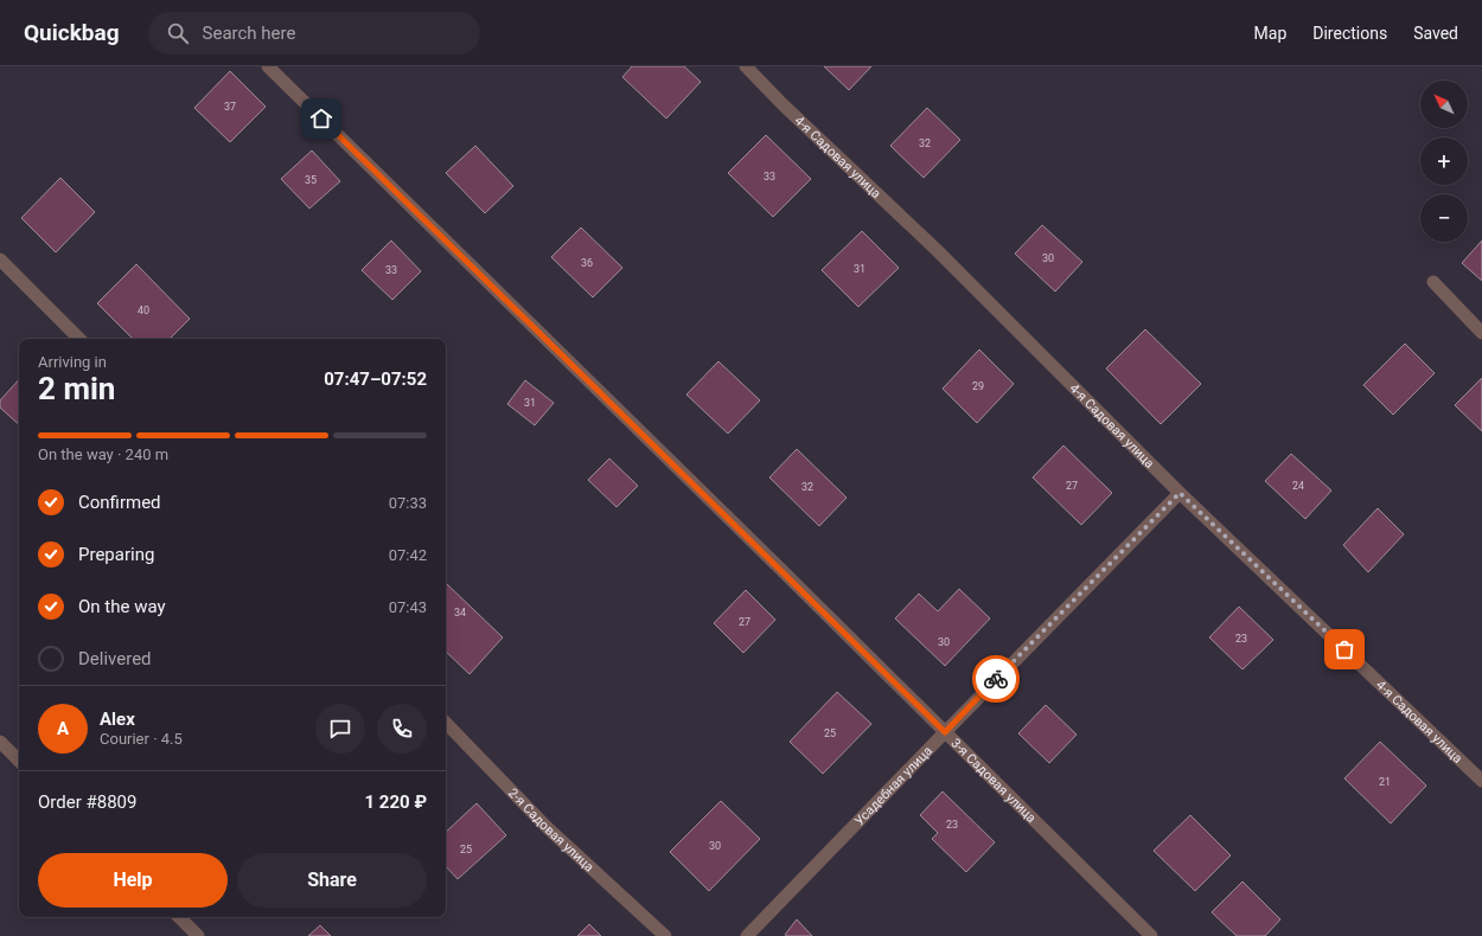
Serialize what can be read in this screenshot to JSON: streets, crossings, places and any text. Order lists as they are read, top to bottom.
{
  "streets": {
    "street": [
      "4-я Садовая улица",
      "3-я Садовая улица",
      "Усадебная улица",
      "2-я Садовая улица"
    ]
  },
  "crossings": [
    ["4-я Садовая улица", "Усадебная улица"],
    ["3-я Садовая улица", "Усадебная улица"]
  ],
  "house_numbers": [
    "37",
    "32",
    "33",
    "35",
    "30",
    "36",
    "31",
    "33",
    "40",
    "29",
    "31",
    "27",
    "24",
    "32",
    "34",
    "27",
    "23",
    "30",
    "25",
    "21",
    "23",
    "30",
    "25"
  ],
  "north": "top left",
  "page": {
    "header": "Quickbag",
    "search": "Search here",
    "nav": ["Map", "Directions", "Saved"],
    "map_buttons": ["+", "−"],
    "heading": ["2 min", "Arriving in", "07:47–07:52"],
    "panel": [
      "Alex",
      "Courier · 4.5",
      "Order #8809",
      "1 220 ₽"
    ],
    "bar": "On the way · 240 m",
    "list": [
      ["Confirmed", "07:33"],
      ["Preparing", "07:42"],
      ["On the way", "07:43"],
      "Delivered"
    ],
    "round": "A",
    "buttons": ["Help", "Share"]
  }
}
